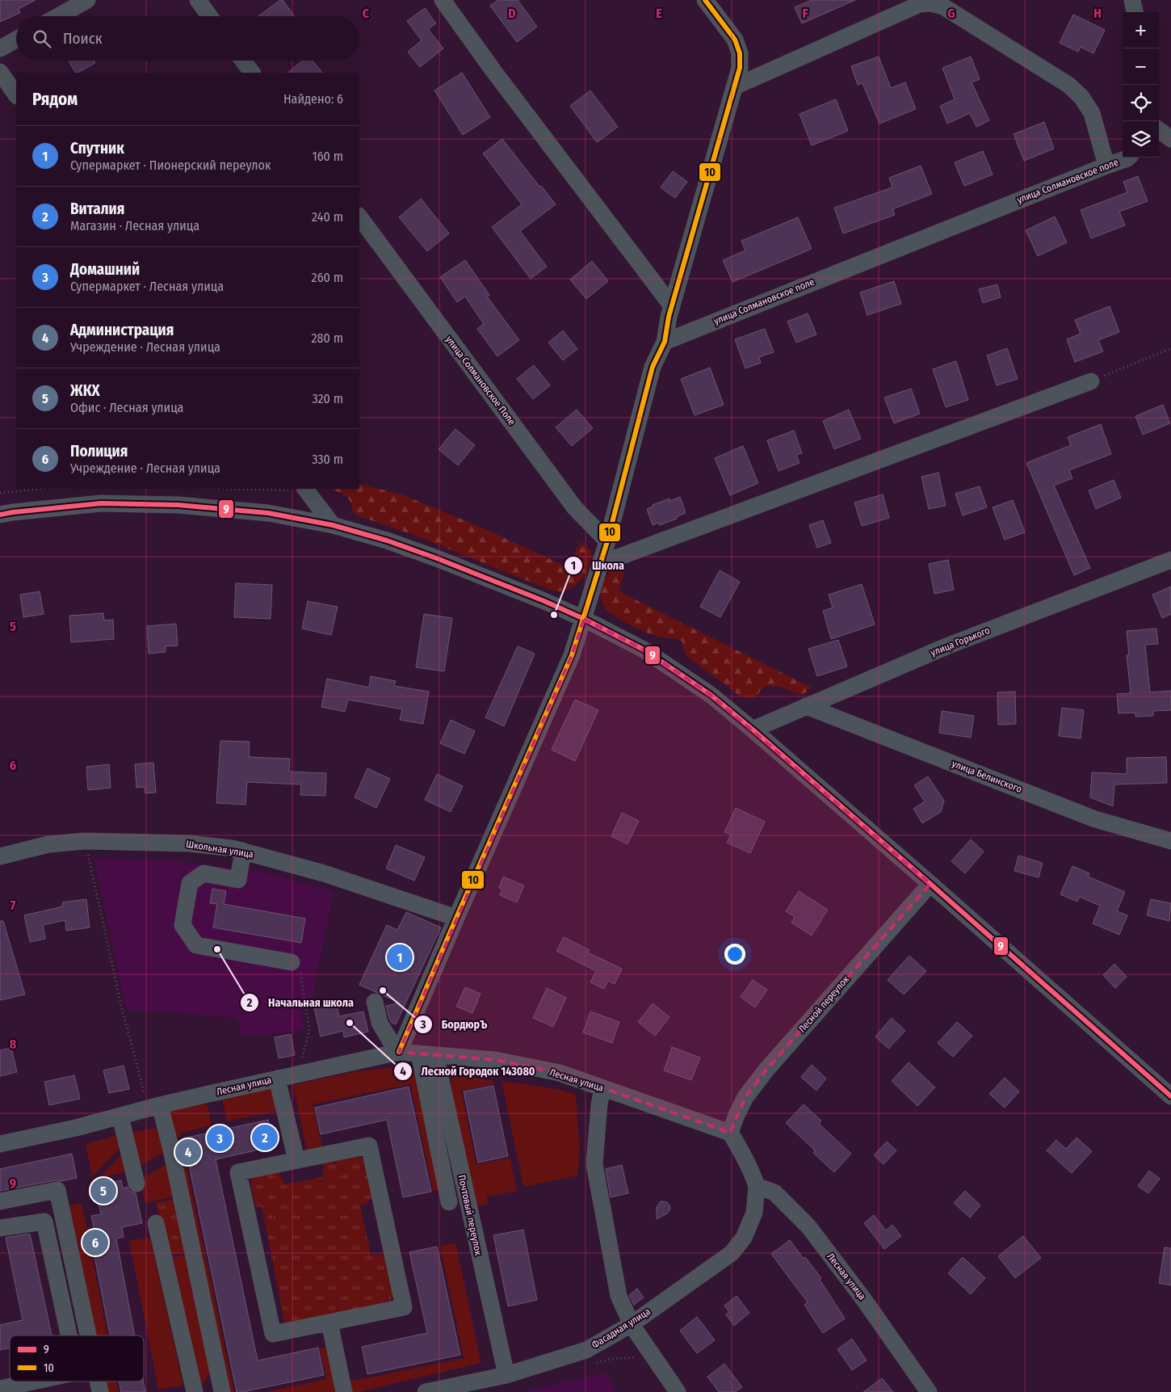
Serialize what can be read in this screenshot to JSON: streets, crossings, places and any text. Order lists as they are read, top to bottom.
{
  "streets": {
    "street": [
      "улица Солмановское поле",
      "улица Солмановское Поле",
      "улица Горького",
      "улица Белинского",
      "Школьная улица",
      "Лесной переулок",
      "Лесная улица",
      "Почтовый переулок",
      "Фасадная улица"
    ]
  },
  "crossings": [
    ["улица Горького", "улица Белинского"],
    ["Лесной переулок", "Лесная улица"],
    ["Лесная улица", "Почтовый переулок"],
    ["Лесная улица", "Фасадная улица"],
    ["Почтовый переулок", "Фасадная улица"]
  ],
  "places": [
    "Школа",
    "Начальная школа",
    "БордюрЪ",
    "Лесной Городок 143080"
  ],
  "lines": ["transit line 10", "transit line 9"],
  "legend": ["9", "10"],
  "page": {
    "map_buttons": ["+", "−"],
    "search": "Поиск",
    "heading": ["Рядом", "Найдено: 6"],
    "list": [
      {
        "mark": "1",
        "name": "Спутник",
        "note": "Супермаркет · Пионерский переулок",
        "value": "160 m"
      },
      {
        "mark": "2",
        "name": "Виталия",
        "note": "Магазин · Лесная улица",
        "value": "240 m"
      },
      {
        "mark": "3",
        "name": "Домашний",
        "note": "Супермаркет · Лесная улица",
        "value": "260 m"
      },
      {
        "mark": "4",
        "name": "Администрация",
        "note": "Учреждение · Лесная улица",
        "value": "280 m"
      },
      {
        "mark": "5",
        "name": "ЖКХ",
        "note": "Офис · Лесная улица",
        "value": "320 m"
      },
      {
        "mark": "6",
        "name": "Полиция",
        "note": "Учреждение · Лесная улица",
        "value": "330 m"
      }
    ],
    "pins": [
      "1",
      "2",
      "3",
      "4",
      "5",
      "6"
    ]
  },
  "grid": {
    "columns": [
      "C",
      "D",
      "E",
      "F",
      "G",
      "H"
    ],
    "rows": [
      "5",
      "6",
      "7",
      "8",
      "9"
    ]
  }
}
